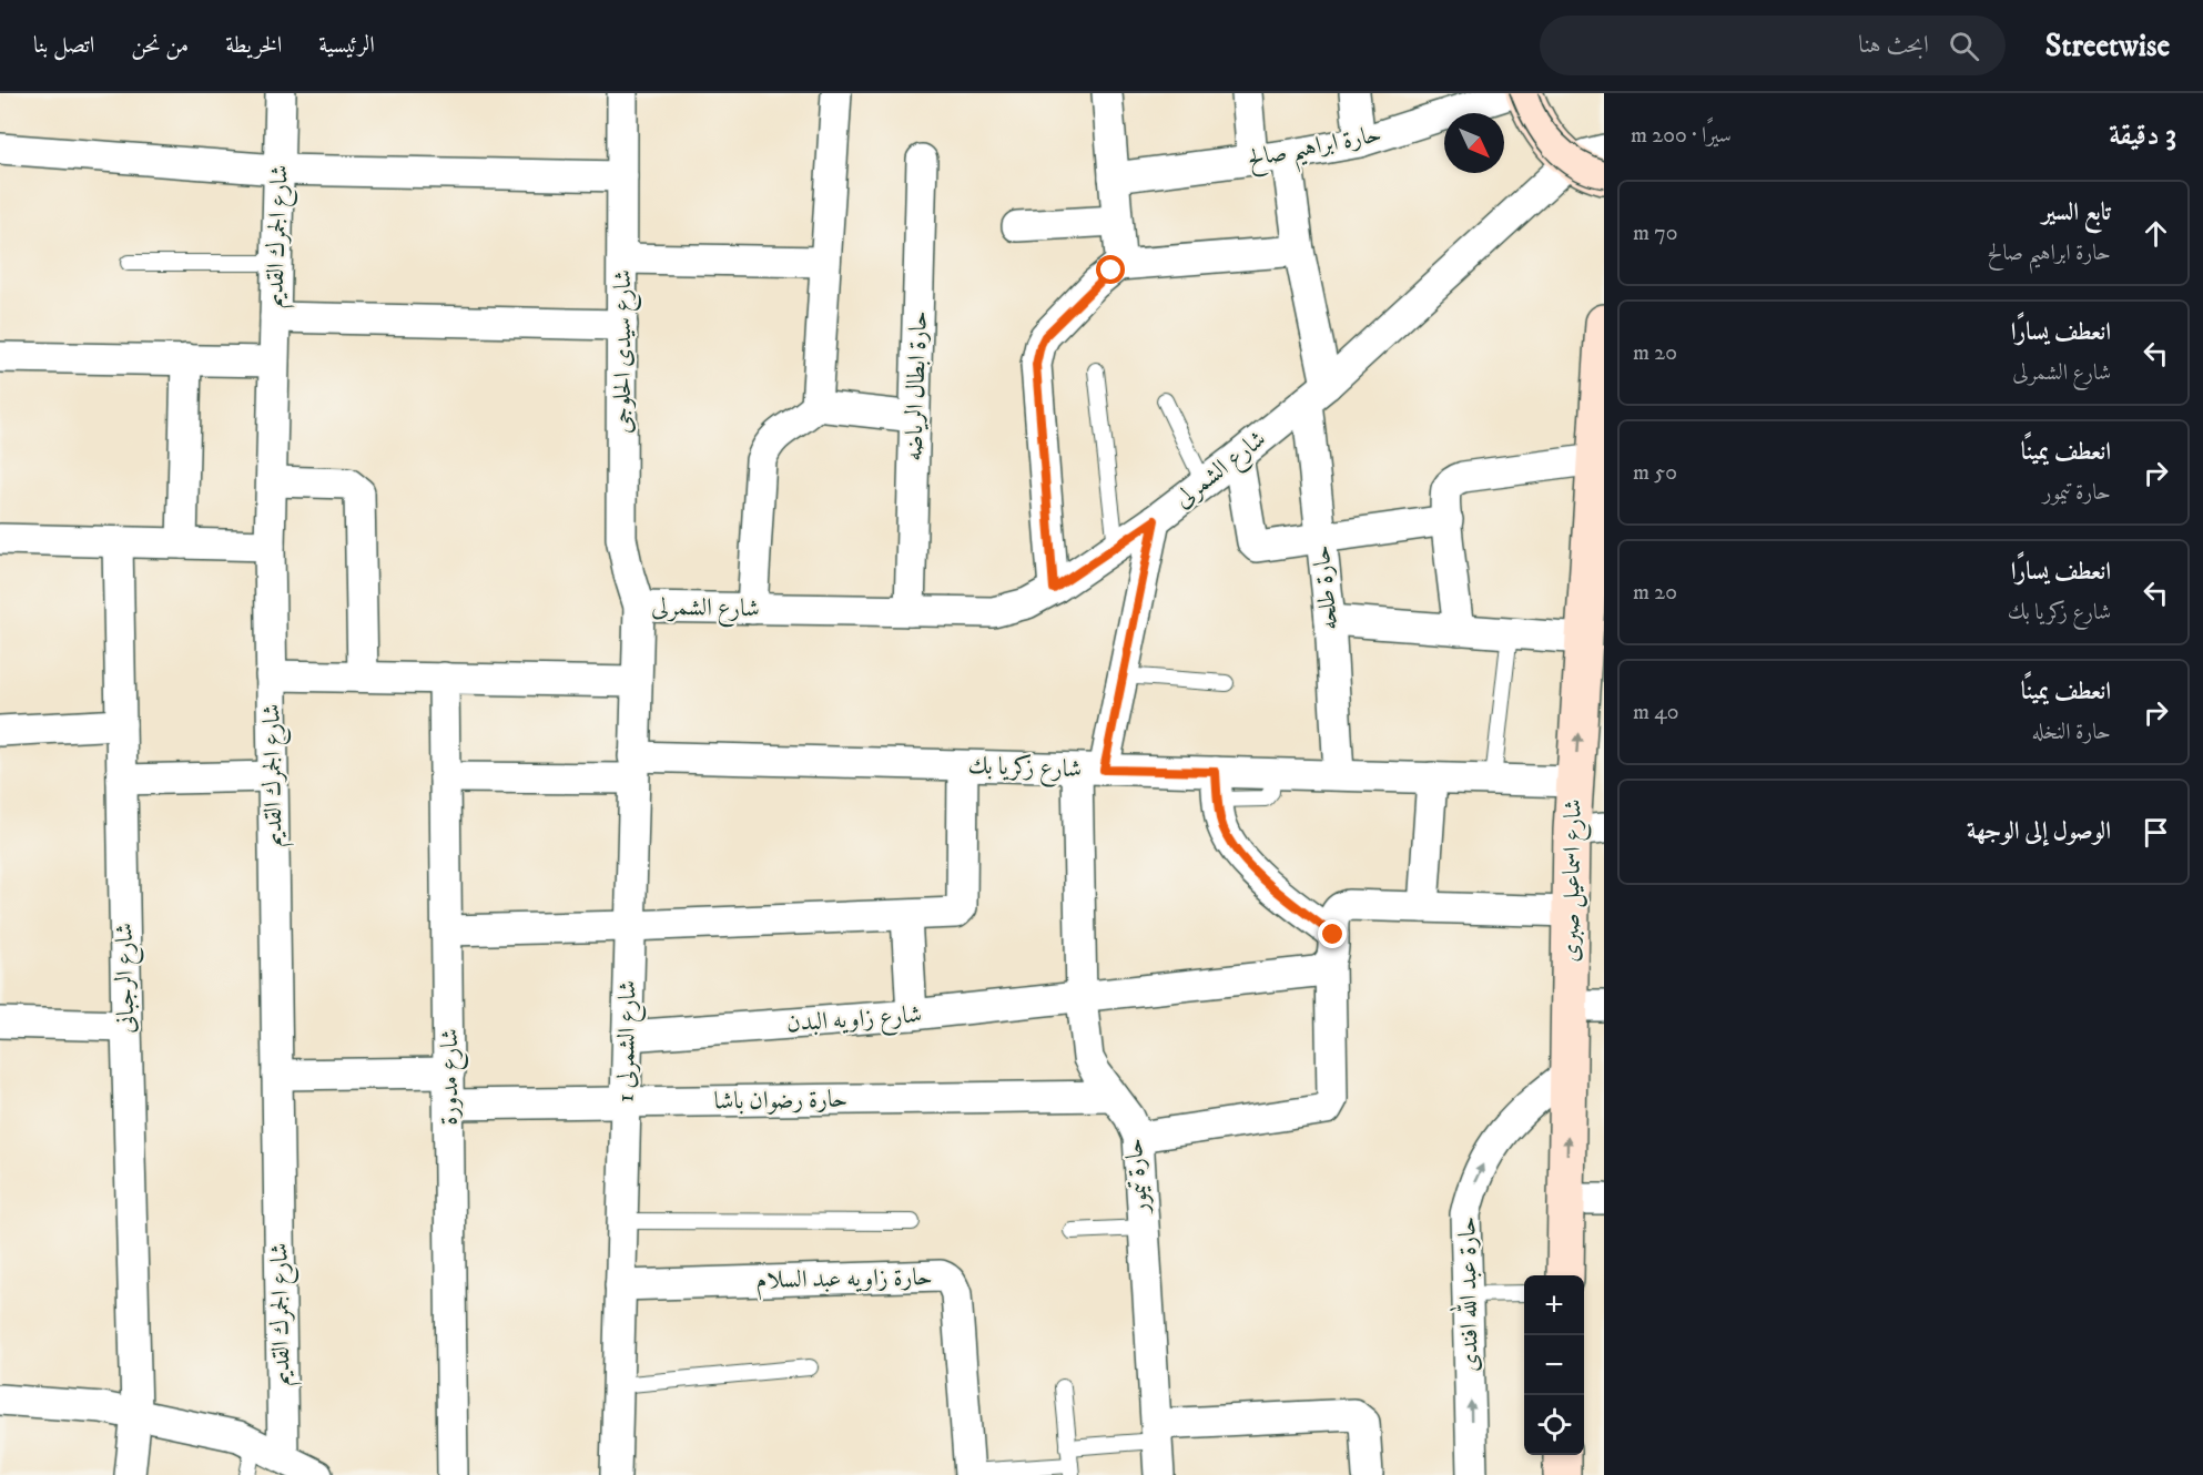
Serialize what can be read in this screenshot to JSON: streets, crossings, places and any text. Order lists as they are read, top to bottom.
{
  "streets": {
    "main road": ["شارع اسماعيل صبرى"],
    "street": [
      "حارة ابراهيم صالح",
      "شارع الجمرك القديم",
      "شارع سيدى الحلوجى",
      "حارة ابطال الرياضه",
      "شارع الشمرلى",
      "حارة طلحه",
      "شارع زكريا بك",
      "شارع الرجبانى",
      "شارع زاويه البدن",
      "شارع الشمرلى 1",
      "شارع مدورة",
      "حارة رضوان باشا",
      "حارة تيمور",
      "حارة زاويه عبد السلام",
      "حارة عبد الله افندى"
    ]
  },
  "crossings": [
    ["حارة ابراهيم صالح", "حارة طلحه"],
    ["شارع سيدى الحلوجى", "شارع الشمرلى"],
    ["شارع سيدى الحلوجى", "شارع الشمرلى 1"],
    ["حارة ابطال الرياضه", "شارع الشمرلى"],
    ["شارع الشمرلى", "حارة طلحه"],
    ["شارع الشمرلى", "شارع الشمرلى 1"],
    ["شارع الشمرلى", "حارة تيمور"],
    ["حارة طلحه", "شارع زكريا بك"],
    ["شارع زكريا بك", "شارع اسماعيل صبرى"],
    ["شارع زكريا بك", "شارع الشمرلى 1"],
    ["شارع زكريا بك", "شارع مدورة"],
    ["شارع زكريا بك", "حارة تيمور"],
    ["شارع اسماعيل صبرى", "حارة عبد الله افندى"],
    ["شارع زاويه البدن", "شارع الشمرلى 1"],
    ["شارع زاويه البدن", "حارة تيمور"],
    ["شارع الشمرلى 1", "حارة رضوان باشا"],
    ["شارع الشمرلى 1", "حارة زاويه عبد السلام"],
    ["شارع مدورة", "حارة رضوان باشا"],
    ["حارة رضوان باشا", "حارة تيمور"]
  ],
  "one_way": ["حارة عبد الله افندى"],
  "north": "bottom right",
  "page": {
    "header": "Streetwise",
    "search": "ابحث هنا",
    "nav": [
      "الرئيسية",
      "الخريطة",
      "من نحن",
      "اتصل بنا"
    ],
    "heading": ["3 دقيقة", "سيرًا · 200 m"],
    "list": [
      ["تابع السير", "حارة ابراهيم صالح", "70 m"],
      ["انعطف يسارًا", "شارع الشمرلى", "20 m"],
      ["انعطف يمينًا", "حارة تيمور", "50 m"],
      ["انعطف يسارًا", "شارع زكريا بك", "20 m"],
      ["انعطف يمينًا", "حارة النخله", "40 m"],
      "الوصول إلى الوجهة"
    ],
    "map_buttons": ["+", "−"]
  }
}
